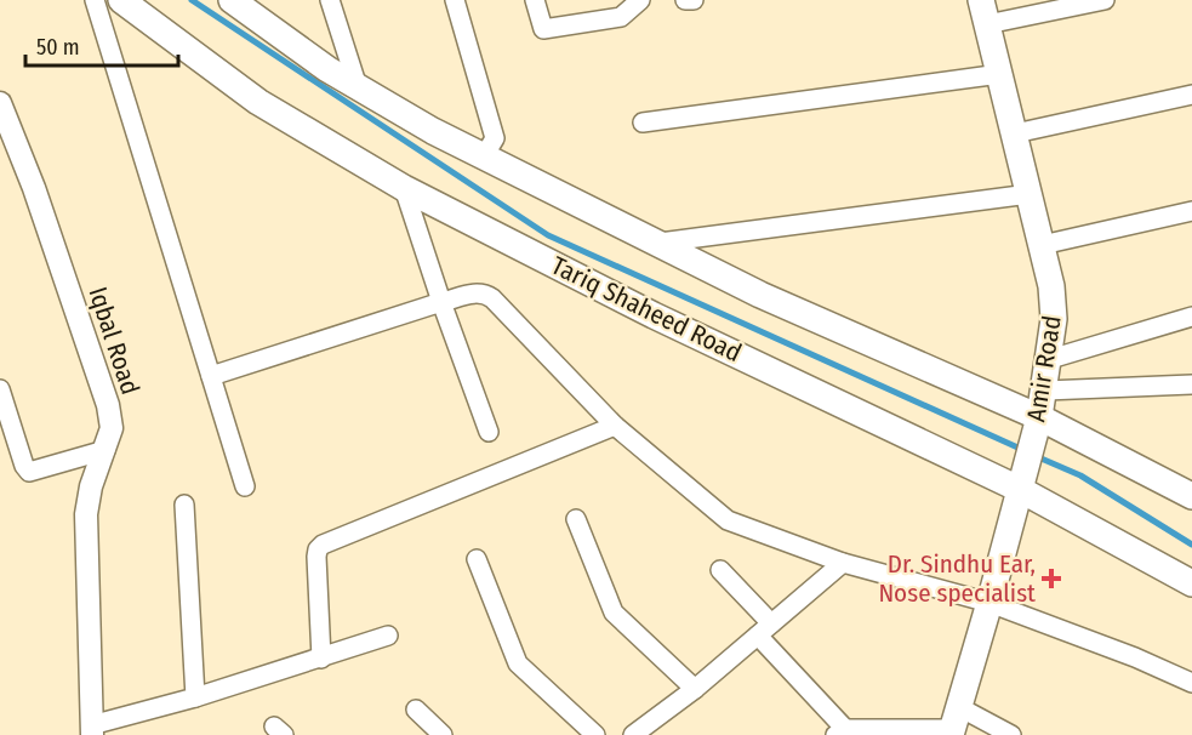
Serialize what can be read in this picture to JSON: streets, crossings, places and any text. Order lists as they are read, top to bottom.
{
  "streets": {
    "main road": ["Tariq Shaheed Road", "Amir Road"],
    "street": ["Iqbal Road"]
  },
  "crossings": [
    ["Tariq Shaheed Road", "Amir Road"]
  ],
  "places": {
    "health": ["Dr. Sindhu Ear, Nose specialist"]
  },
  "scale_bar": "50 m"
}
